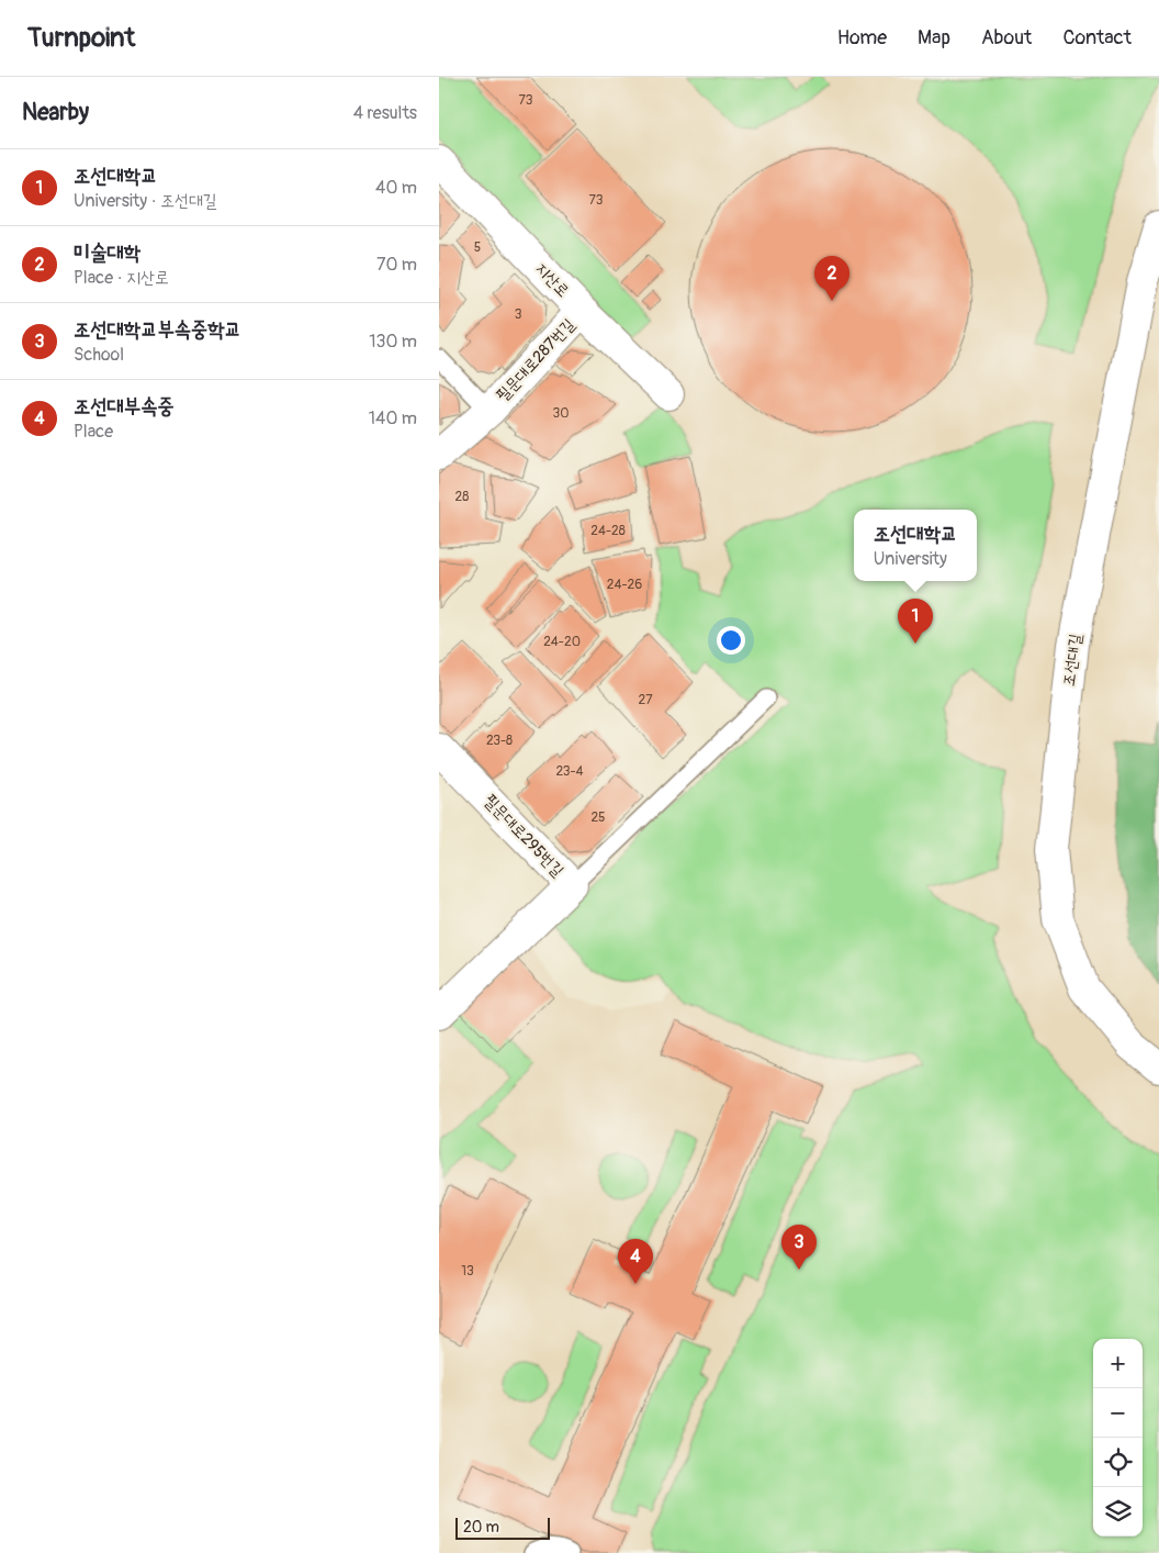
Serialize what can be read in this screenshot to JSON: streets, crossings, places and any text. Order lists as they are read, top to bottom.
{
  "streets": {
    "street": [
      "지산로",
      "필문대로287번길",
      "조선대길",
      "필문대로295번길"
    ]
  },
  "crossings": [
    ["지산로", "필문대로287번길"]
  ],
  "house_numbers": [
    "73",
    "73",
    "5",
    "3",
    "30",
    "28",
    "24-28",
    "24-26",
    "24-20",
    "27",
    "23-8",
    "23-4",
    "25",
    "13"
  ],
  "scale_bar": "20 m",
  "page": {
    "header": "Turnpoint",
    "nav": [
      "Home",
      "Map",
      "About",
      "Contact"
    ],
    "heading": ["Nearby", "4 results"],
    "list": [
      {
        "mark": "1",
        "name": "조선대학교",
        "note": "University · 조선대길",
        "value": "40 m"
      },
      {
        "mark": "2",
        "name": "미술대학",
        "note": "Place · 지산로",
        "value": "70 m"
      },
      {
        "mark": "3",
        "name": "조선대학교부속중학교",
        "note": "School",
        "value": "130 m"
      },
      {
        "mark": "4",
        "name": "조선대부속중",
        "note": "Place",
        "value": "140 m"
      }
    ],
    "pins": [
      "2",
      "1",
      "3",
      "4"
    ],
    "popup": ["조선대학교", "University"],
    "map_buttons": ["+", "−"],
    "scale": "20 m"
  }
}
